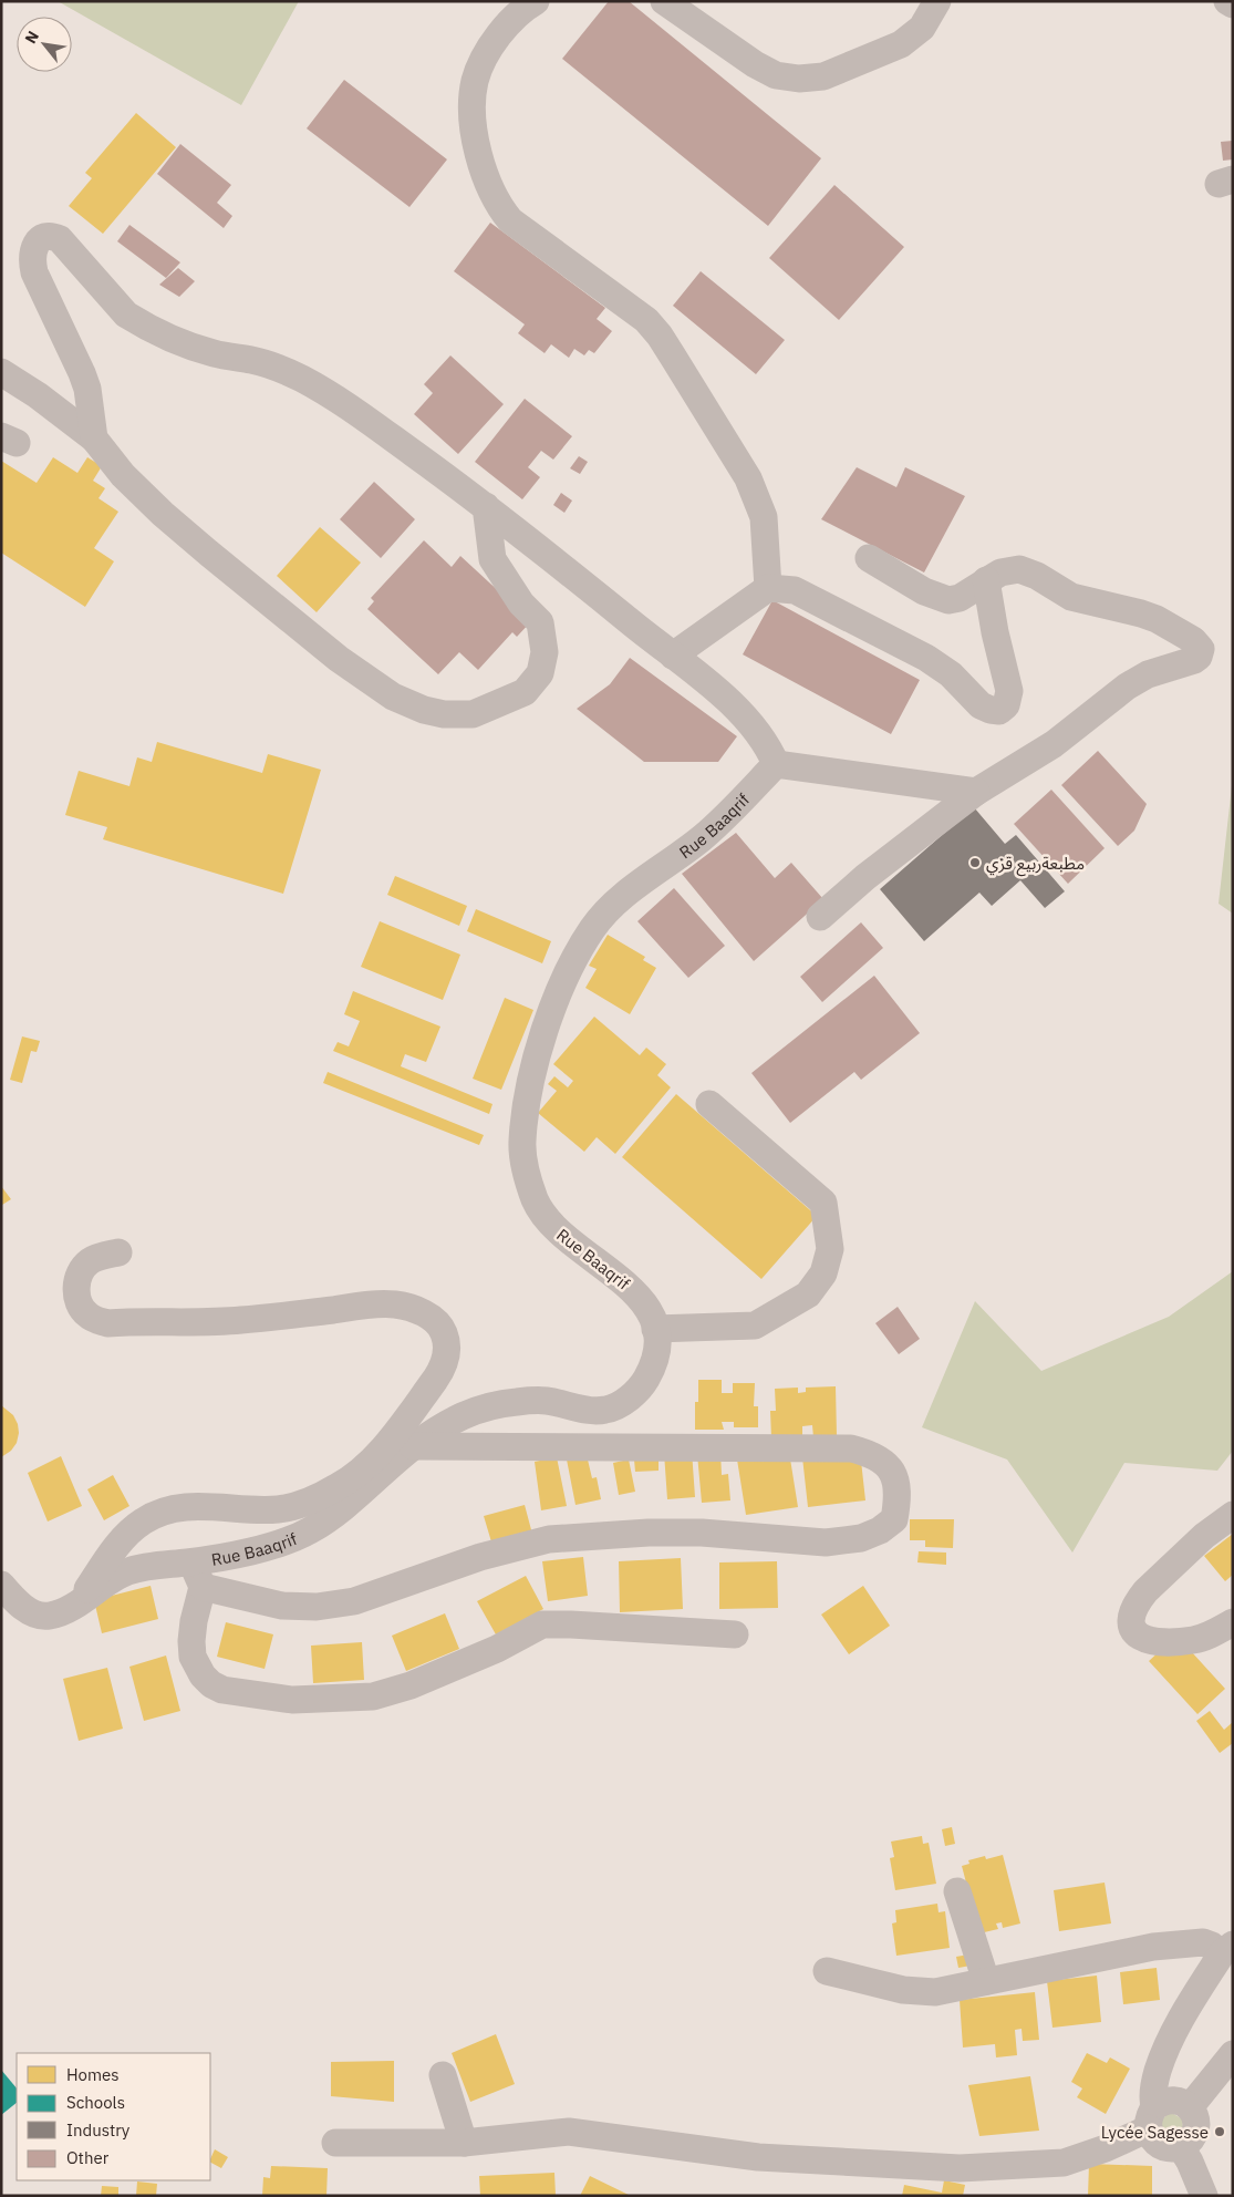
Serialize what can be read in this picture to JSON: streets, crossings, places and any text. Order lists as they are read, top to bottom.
{
  "streets": {
    "street": ["Rue Baaqrif"]
  },
  "places": ["مطبعةربيع قزي", "Lycée Sagesse"],
  "legend": [
    "Homes",
    "Schools",
    "Industry",
    "Other"
  ],
  "north": "top left"
}
